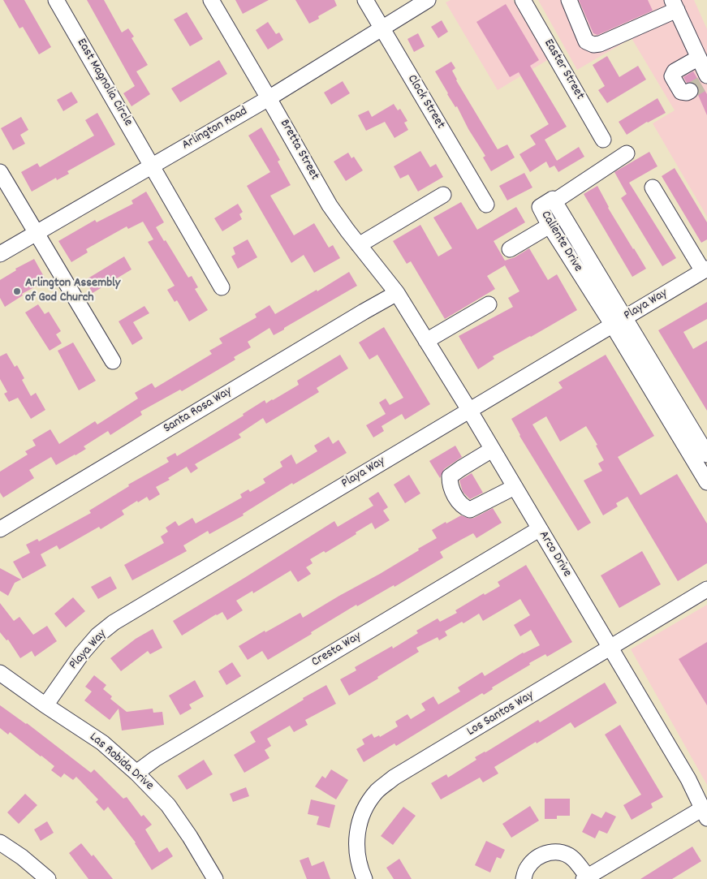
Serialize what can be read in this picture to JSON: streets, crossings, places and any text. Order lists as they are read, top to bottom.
{
  "streets": {
    "street": [
      "Easter Street",
      "East Magnolia Circle",
      "Clock Street",
      "Arlington Road",
      "Bretta Street",
      "Caliente Drive",
      "Playa Way",
      "Santa Rosa Way",
      "Arco Drive",
      "Cresta Way",
      "Los Santos Way",
      "Las Robida Drive"
    ]
  },
  "crossings": [
    ["East Magnolia Circle", "Arlington Road"],
    ["Clock Street", "Arlington Road"],
    ["Arlington Road", "Bretta Street"],
    ["Bretta Street", "Santa Rosa Way"],
    ["Bretta Street", "Arco Drive"],
    ["Caliente Drive", "Playa Way"],
    ["Playa Way", "Arco Drive"],
    ["Playa Way", "Las Robida Drive"],
    ["Santa Rosa Way", "Arco Drive"],
    ["Arco Drive", "Cresta Way"],
    ["Arco Drive", "Los Santos Way"],
    ["Cresta Way", "Las Robida Drive"]
  ],
  "places": ["Arlington Assembly of God Church"]
}
